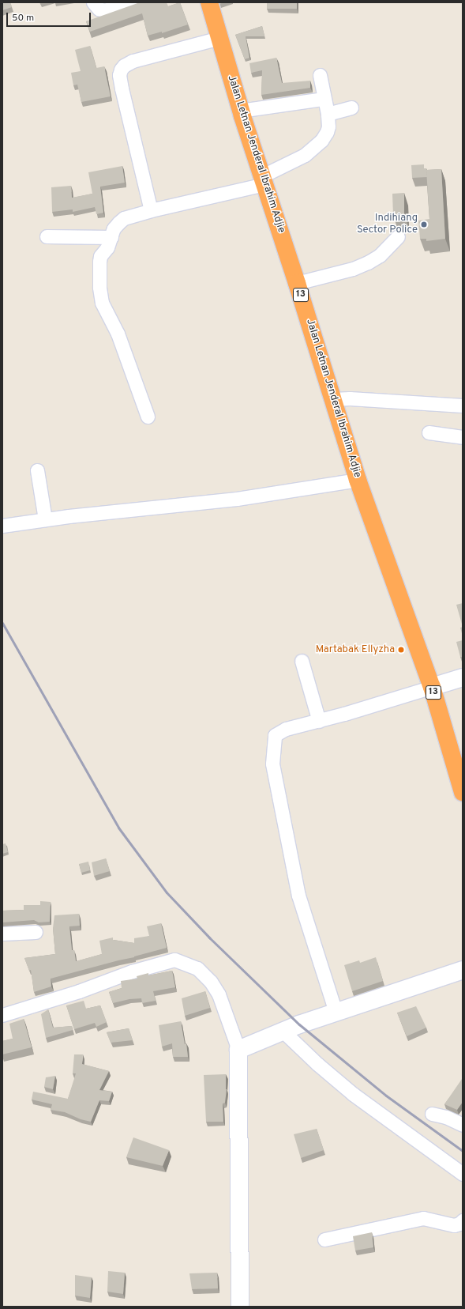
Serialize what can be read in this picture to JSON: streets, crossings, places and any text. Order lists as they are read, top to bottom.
{
  "streets": {
    "highway": ["Jalan Letnan Jenderal Ibrahim Adjie", "13"]
  },
  "places": ["Indihiang Sector Police", "Martabak Ellyzha"],
  "scale_bar": "50 m"
}
